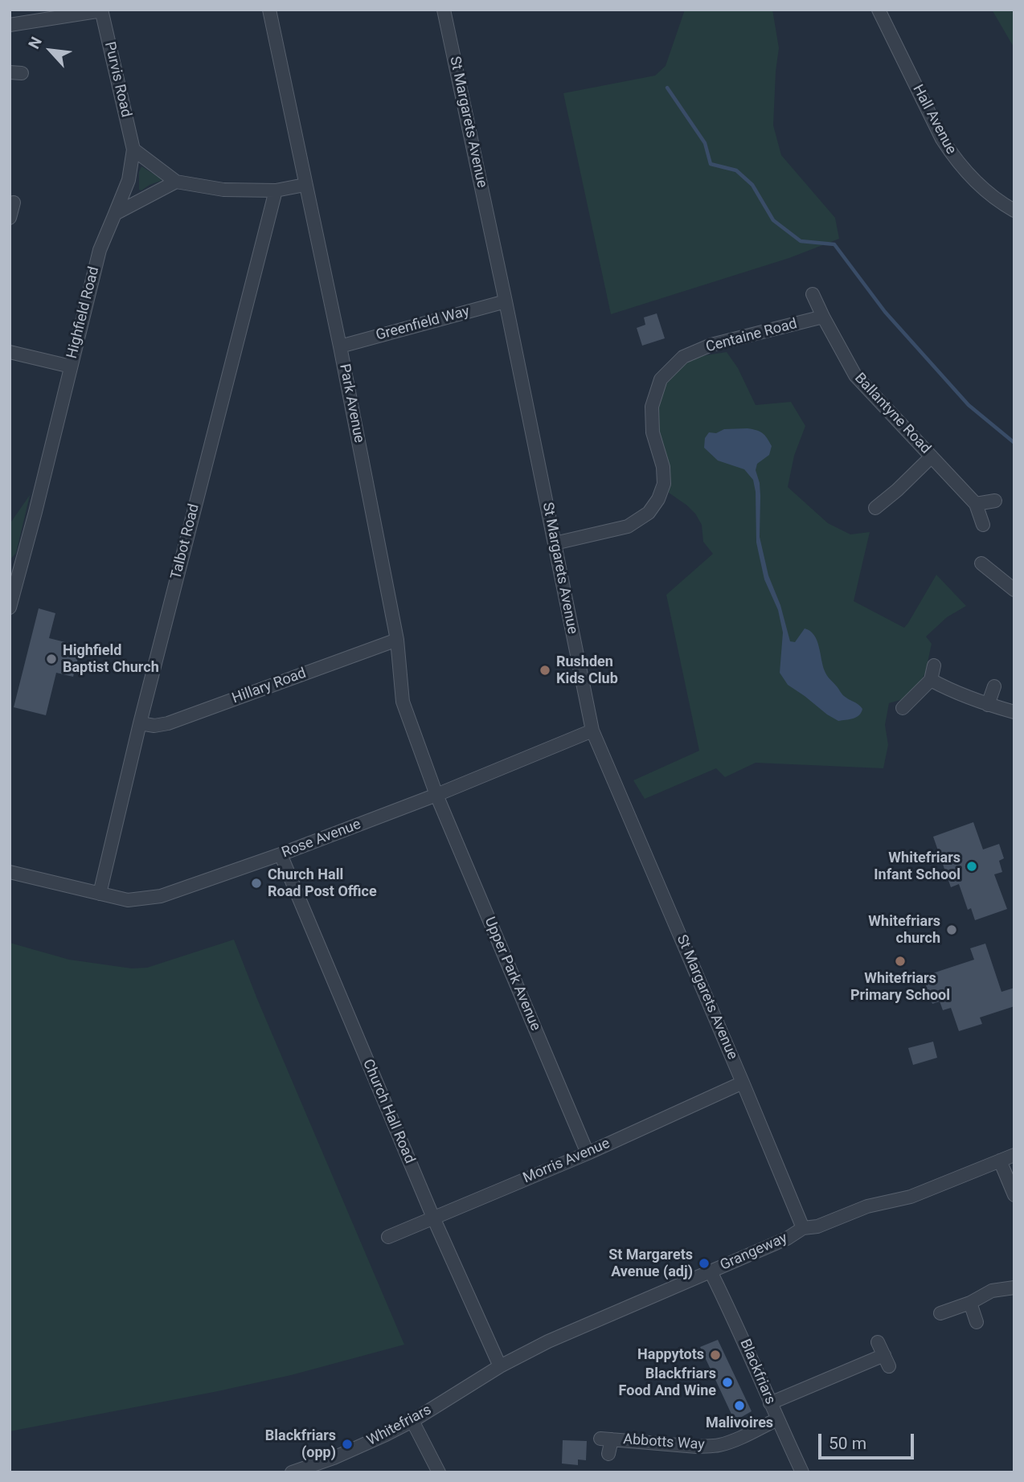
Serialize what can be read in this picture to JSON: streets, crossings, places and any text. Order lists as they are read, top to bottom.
{
  "streets": {
    "street": [
      "Purvis Road",
      "Hall Avenue",
      "St Margarets Avenue",
      "Highfield Road",
      "Greenfield Way",
      "Centaine Road",
      "Park Avenue",
      "Ballantyne Road",
      "Talbot Road",
      "Hillary Road",
      "Rose Avenue",
      "Upper Park Avenue",
      "Church Hall Road",
      "Morris Avenue",
      "Grangeway",
      "Blackfriars",
      "Whitefriars",
      "Abbotts Way"
    ]
  },
  "crossings": [
    ["Purvis Road", "Highfield Road"],
    ["St Margarets Avenue", "Greenfield Way"],
    ["St Margarets Avenue", "Centaine Road"],
    ["St Margarets Avenue", "Rose Avenue"],
    ["St Margarets Avenue", "Morris Avenue"],
    ["St Margarets Avenue", "Grangeway"],
    ["Greenfield Way", "Park Avenue"],
    ["Centaine Road", "Ballantyne Road"],
    ["Park Avenue", "Hillary Road"],
    ["Park Avenue", "Rose Avenue"],
    ["Park Avenue", "Upper Park Avenue"],
    ["Talbot Road", "Hillary Road"],
    ["Talbot Road", "Rose Avenue"],
    ["Rose Avenue", "Upper Park Avenue"],
    ["Rose Avenue", "Church Hall Road"],
    ["Upper Park Avenue", "Morris Avenue"],
    ["Church Hall Road", "Morris Avenue"],
    ["Church Hall Road", "Grangeway"],
    ["Church Hall Road", "Whitefriars"],
    ["Grangeway", "Blackfriars"],
    ["Grangeway", "Whitefriars"],
    ["Blackfriars", "Abbotts Way"]
  ],
  "places": [
    "Highfield Baptist Church",
    "Rushden Kids Club",
    "Whitefriars Infant School",
    "Church Hall Road Post Office",
    "Whitefriars church",
    "Whitefriars Primary School",
    "St Margarets Avenue (adj)",
    "Happytots",
    "Blackfriars Food And Wine",
    "Malivoires",
    "Blackfriars (opp)"
  ],
  "scale_bar": "50 m",
  "north": "top left"
}
